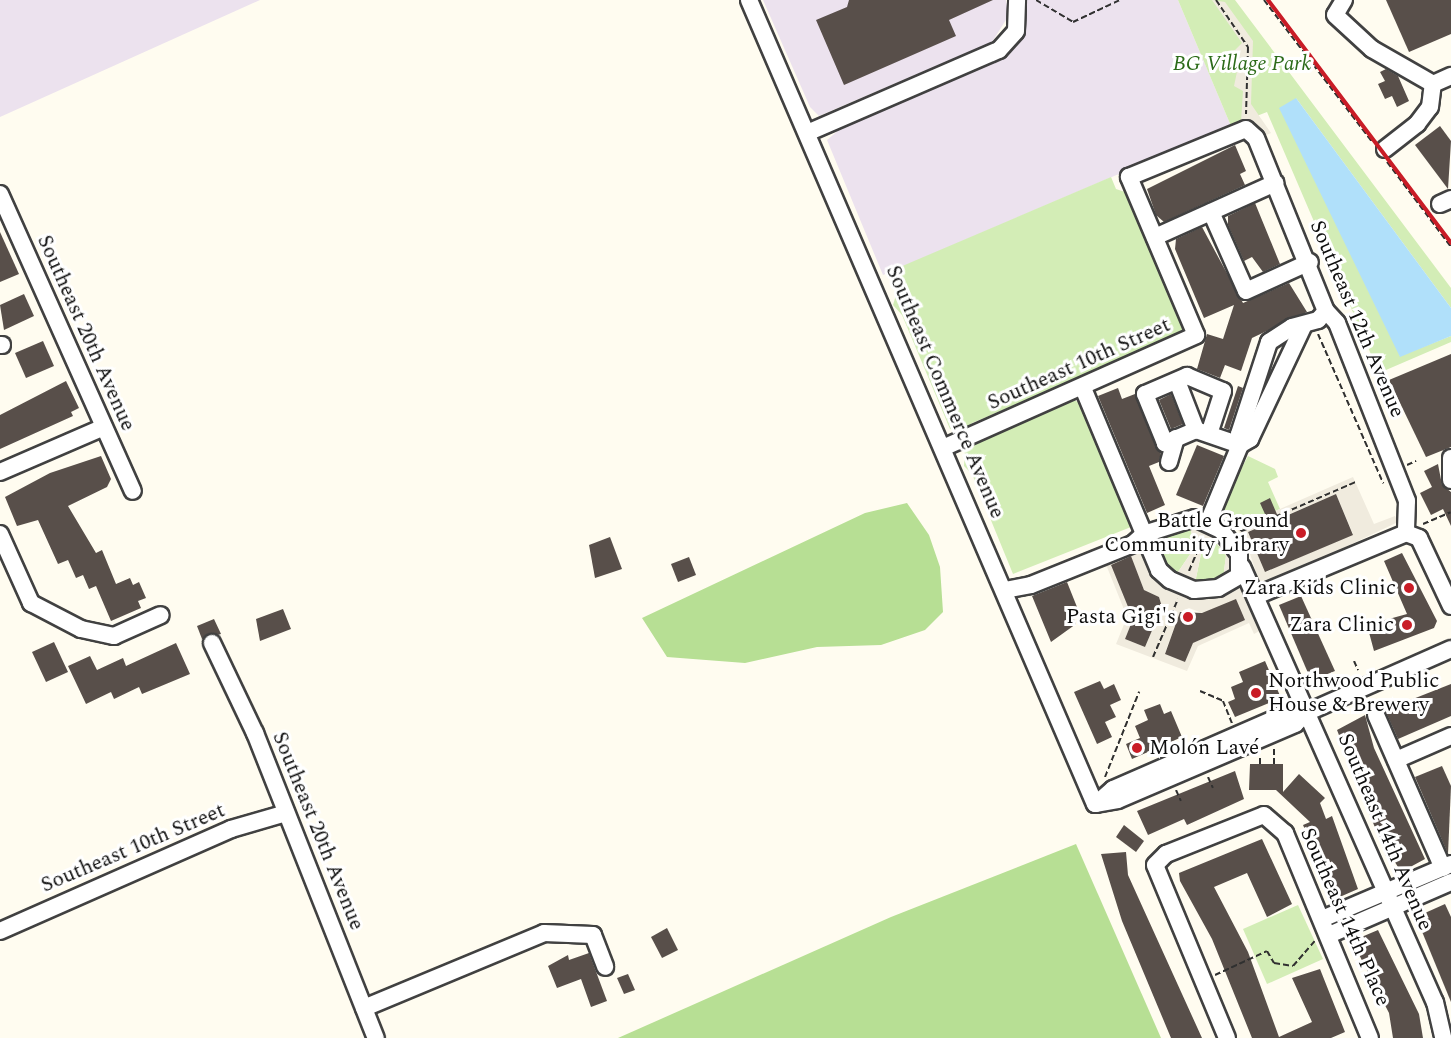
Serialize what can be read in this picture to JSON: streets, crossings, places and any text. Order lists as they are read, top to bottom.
{
  "streets": {
    "street": [
      "Southeast 12th Avenue",
      "Southeast 20th Avenue",
      "Southeast 10th Street",
      "Southeast Commerce Avenue",
      "Southeast 14th Avenue",
      "Southeast 14th Place"
    ]
  },
  "crossings": [
    ["Southeast 20th Avenue", "Southeast 10th Street"],
    ["Southeast 10th Street", "Southeast Commerce Avenue"],
    ["Southeast Commerce Avenue", "Southeast 14th Avenue"]
  ],
  "parks": ["BG Village Park"],
  "places": [
    "Battle Ground Community Library",
    "Zara Kids Clinic",
    "Pasta Gigi's",
    "Zara Clinic",
    "Northwood Public House & Brewery",
    "Molón Lavé"
  ]
}
